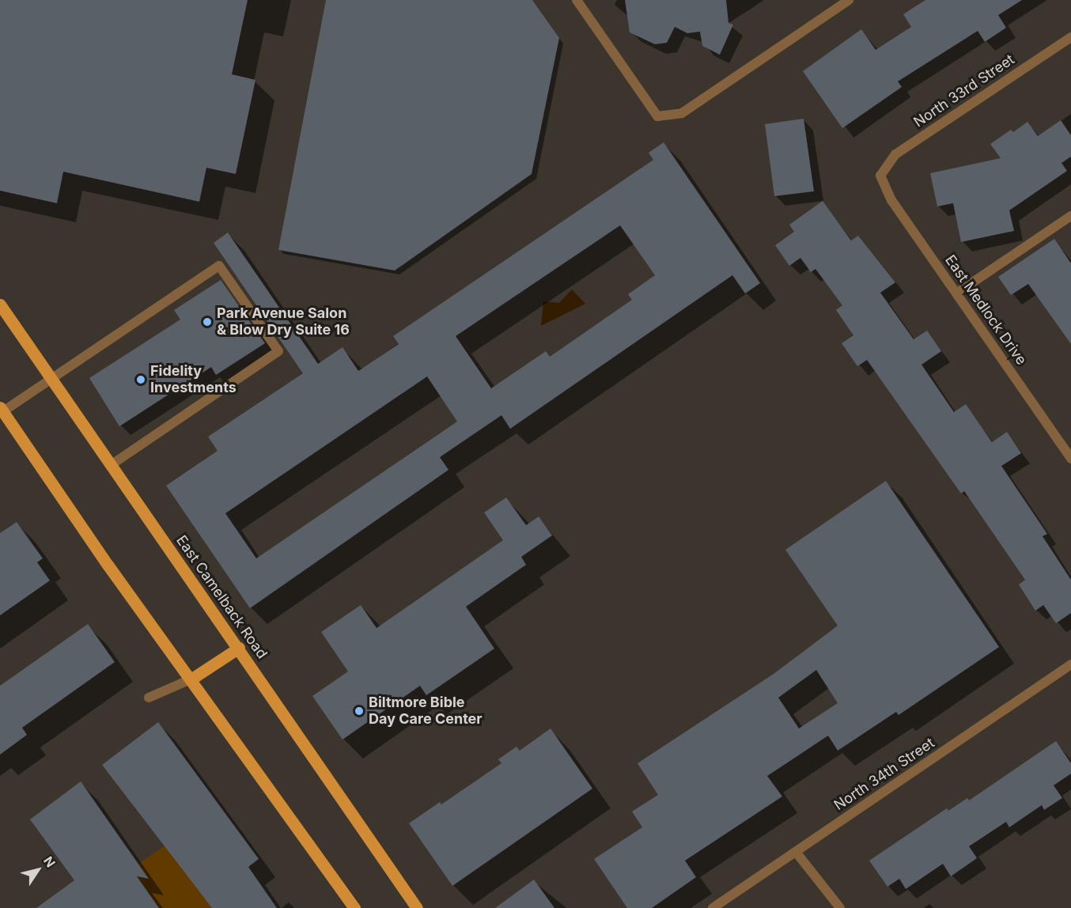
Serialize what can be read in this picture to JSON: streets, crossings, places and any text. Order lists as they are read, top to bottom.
{
  "streets": {
    "main road": ["East Camelback Road"],
    "street": ["North 33rd Street", "East Medlock Drive", "North 34th Street"]
  },
  "crossings": [
    ["North 33rd Street", "East Medlock Drive"]
  ],
  "places": ["Park Avenue Salon & Blow Dry Suite 16", "Fidelity Investments", "Biltmore Bible Day Care Center"],
  "north": "top right"
}
